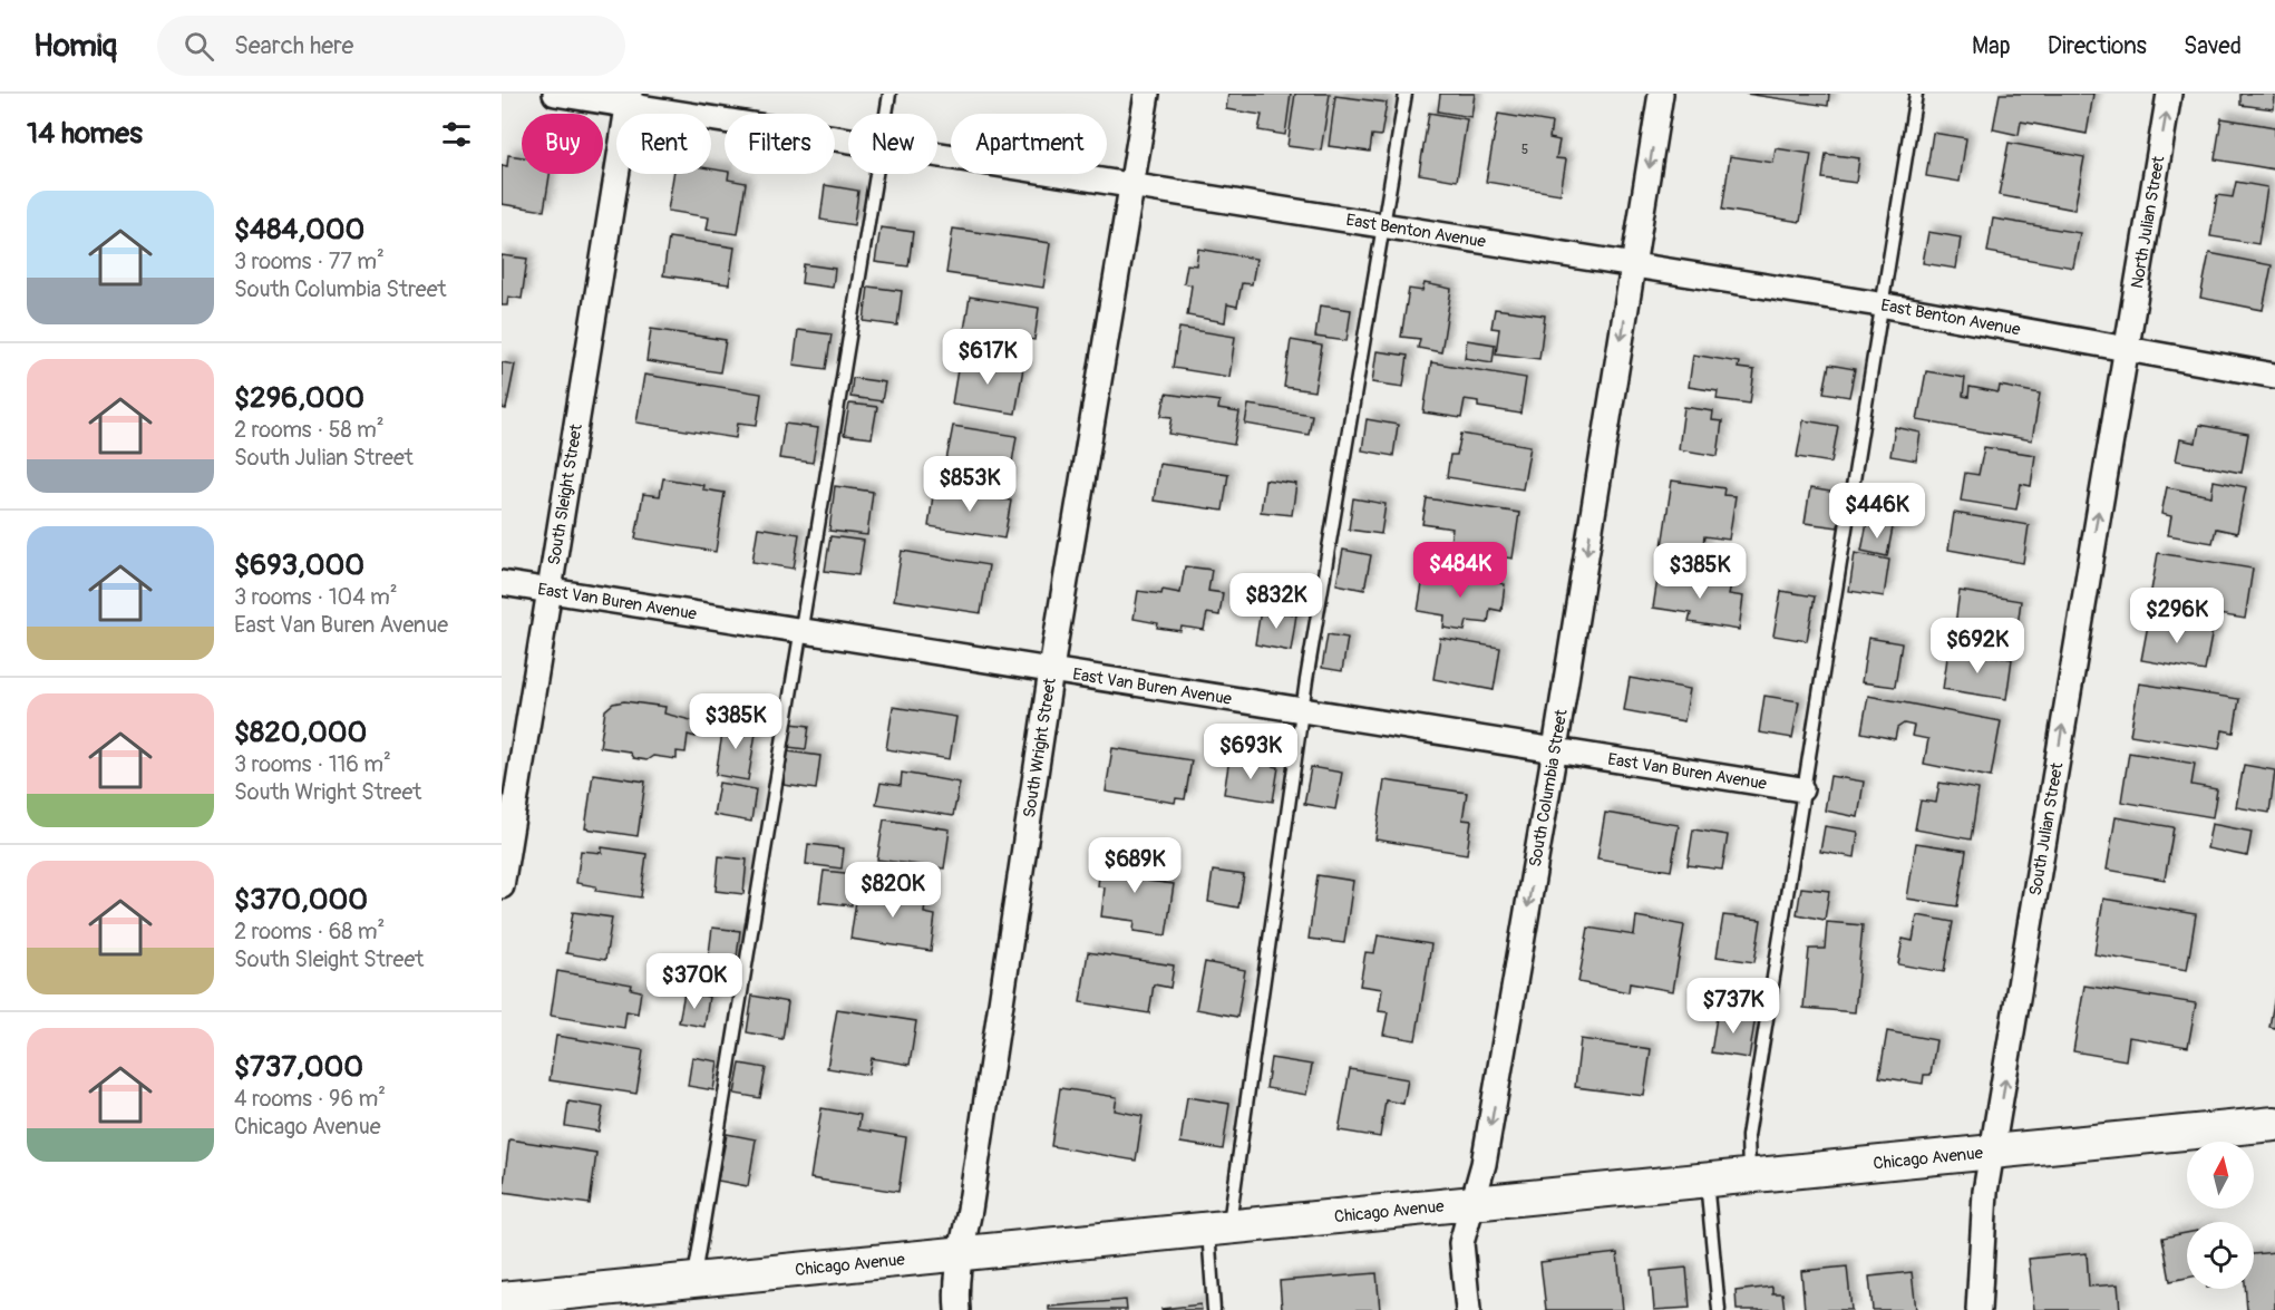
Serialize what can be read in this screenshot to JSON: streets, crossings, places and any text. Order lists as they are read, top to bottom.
{
  "streets": {
    "main road": ["Chicago Avenue"],
    "street": [
      "North Julian Street",
      "East Benton Avenue",
      "South Sleight Street",
      "East Van Buren Avenue",
      "South Wright Street",
      "South Columbia Street",
      "South Julian Street"
    ]
  },
  "crossings": [
    ["North Julian Street", "East Benton Avenue"],
    ["North Julian Street", "South Julian Street"],
    ["East Benton Avenue", "South Sleight Street"],
    ["East Benton Avenue", "South Wright Street"],
    ["East Benton Avenue", "South Columbia Street"],
    ["East Benton Avenue", "South Julian Street"],
    ["South Sleight Street", "East Van Buren Avenue"],
    ["East Van Buren Avenue", "South Wright Street"],
    ["East Van Buren Avenue", "South Columbia Street"],
    ["South Wright Street", "Chicago Avenue"],
    ["South Columbia Street", "Chicago Avenue"],
    ["South Julian Street", "Chicago Avenue"]
  ],
  "one_way": ["North Julian Street", "South Columbia Street", "South Julian Street"],
  "house_numbers": ["5"],
  "north": "top",
  "page": {
    "header": "Homiq",
    "search": "Search here",
    "nav": ["Map", "Directions", "Saved"],
    "heading": "14 homes",
    "chip": [
      "Buy",
      "Rent",
      "Filters",
      "New",
      "Apartment"
    ],
    "list": [
      {
        "name": "$484,000",
        "note": "3 rooms · 77 m² · South Columbia Street"
      },
      {
        "name": "$296,000",
        "note": "2 rooms · 58 m² · South Julian Street"
      },
      {
        "name": "$693,000",
        "note": "3 rooms · 104 m² · East Van Buren Avenue"
      },
      {
        "name": "$820,000",
        "note": "3 rooms · 116 m² · South Wright Street"
      },
      {
        "name": "$370,000",
        "note": "2 rooms · 68 m² · South Sleight Street"
      },
      {
        "name": "$737,000",
        "note": "4 rooms · 96 m² · Chicago Avenue"
      }
    ],
    "price": [
      "$617K",
      "$853K",
      "$446K",
      "$484K",
      "$385K",
      "$832K",
      "$296K",
      "$692K",
      "$385K",
      "$693K",
      "$689K",
      "$820K",
      "$370K",
      "$737K"
    ]
  }
}
